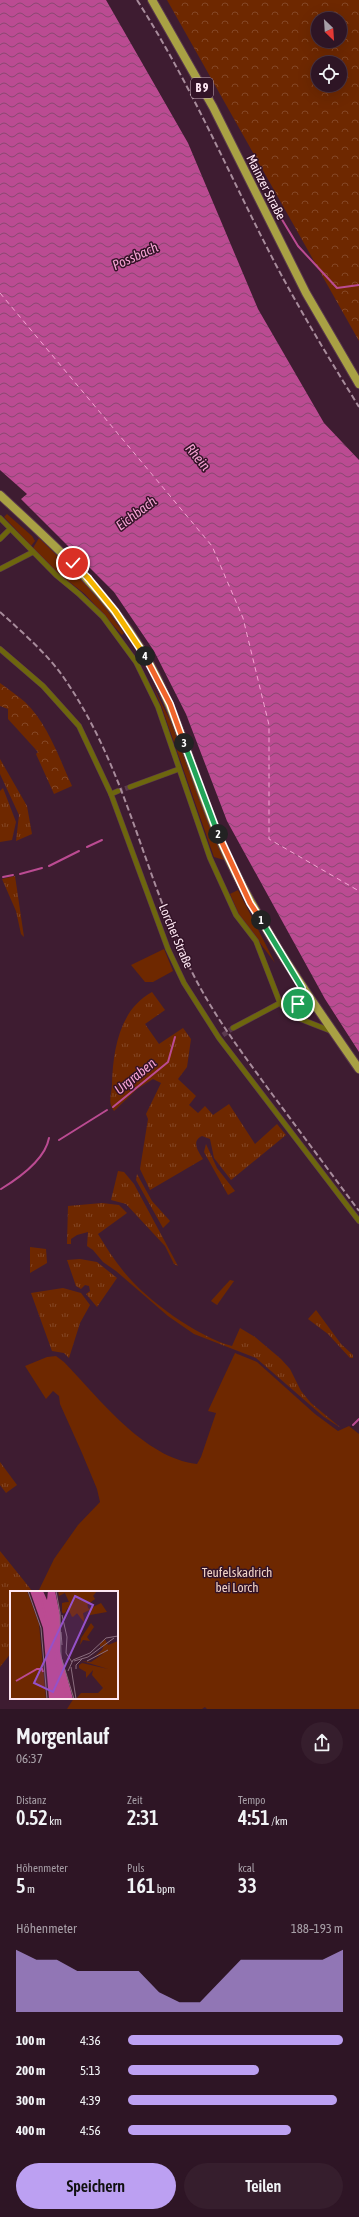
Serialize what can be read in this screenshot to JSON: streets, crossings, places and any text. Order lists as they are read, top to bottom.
{
  "streets": {
    "main road": ["B 9", "Mainzer Straße"],
    "street": ["Lorcher Straße"]
  },
  "water": [
    "Possbach",
    "Rhein",
    "Eichbach",
    "Urgraben"
  ],
  "parks": ["Teufelskadrich bei Lorch"],
  "north": "bottom right",
  "page": {
    "pins": [
      "4",
      "3",
      "2",
      "1"
    ],
    "heading": ["Morgenlauf", "06:37"],
    "stats": [
      ["Distanz", "0.52 km"],
      ["Zeit", "2:31"],
      ["Tempo", "4:51 /km"],
      ["Höhenmeter", "5 m"],
      ["Puls", "161 bpm"],
      ["kcal", "33"]
    ],
    "chart": ["Höhenmeter", "188–193 m"],
    "list": [
      {
        "name": "100 m",
        "note": "4:36"
      },
      {
        "name": "200 m",
        "note": "5:13"
      },
      {
        "name": "300 m",
        "note": "4:39"
      },
      {
        "name": "400 m",
        "note": "4:56"
      }
    ],
    "buttons": ["Speichern", "Teilen"]
  }
}
